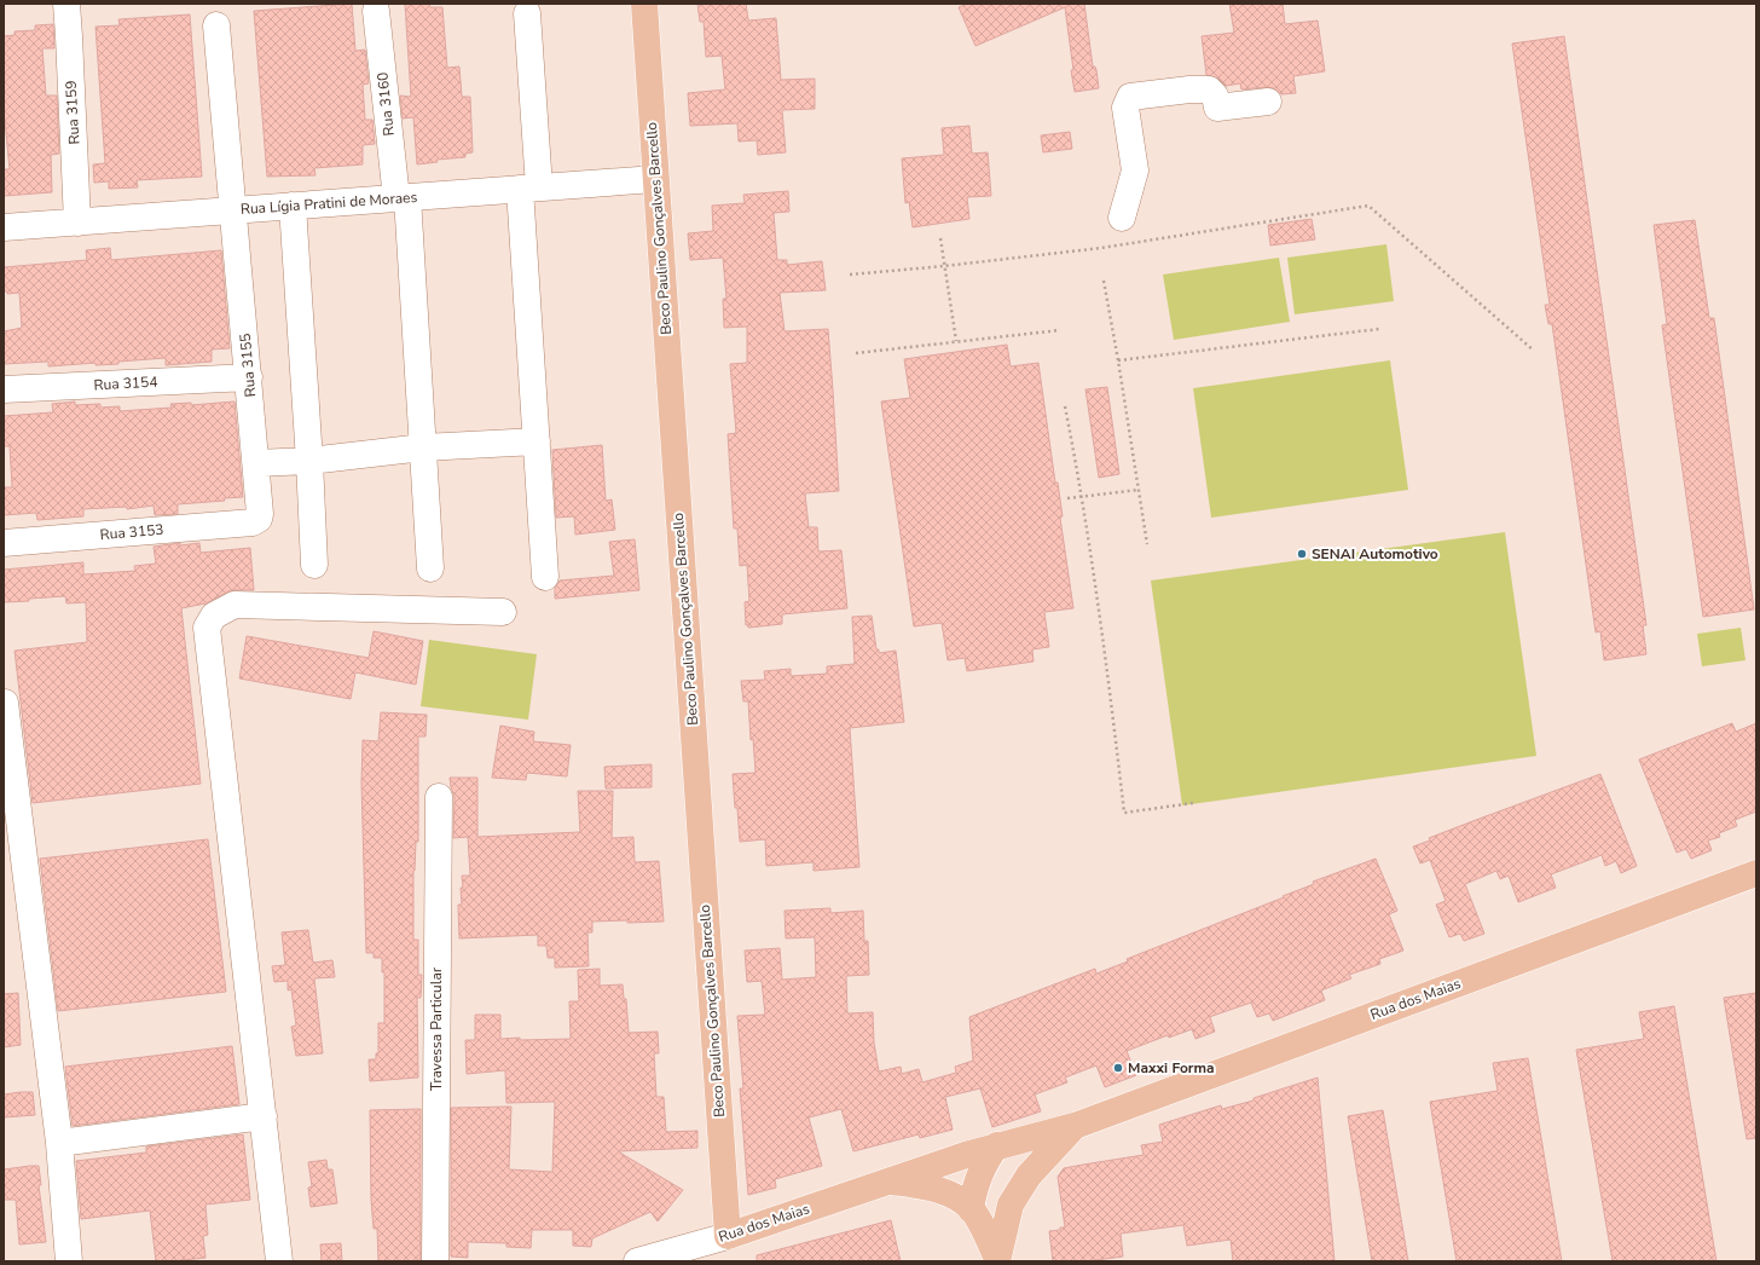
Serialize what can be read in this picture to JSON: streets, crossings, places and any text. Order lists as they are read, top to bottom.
{
  "streets": {
    "main road": ["Beco Paulino Gonçalves Barcello", "Rua dos Maias"],
    "street": [
      "Rua 3160",
      "Rua 3159",
      "Rua Lígia Pratini de Moraes",
      "Rua 3155",
      "Rua 3154",
      "Rua 3153",
      "Travessa Particular"
    ]
  },
  "crossings": [
    ["Rua 3160", "Rua Lígia Pratini de Moraes"],
    ["Rua 3159", "Rua Lígia Pratini de Moraes"],
    ["Rua Lígia Pratini de Moraes", "Beco Paulino Gonçalves Barcello"],
    ["Rua Lígia Pratini de Moraes", "Rua 3155"],
    ["Beco Paulino Gonçalves Barcello", "Rua dos Maias"],
    ["Rua 3155", "Rua 3154"],
    ["Rua 3155", "Rua 3153"]
  ],
  "places": ["SENAI Automotivo", "Maxxi Forma"]
}
